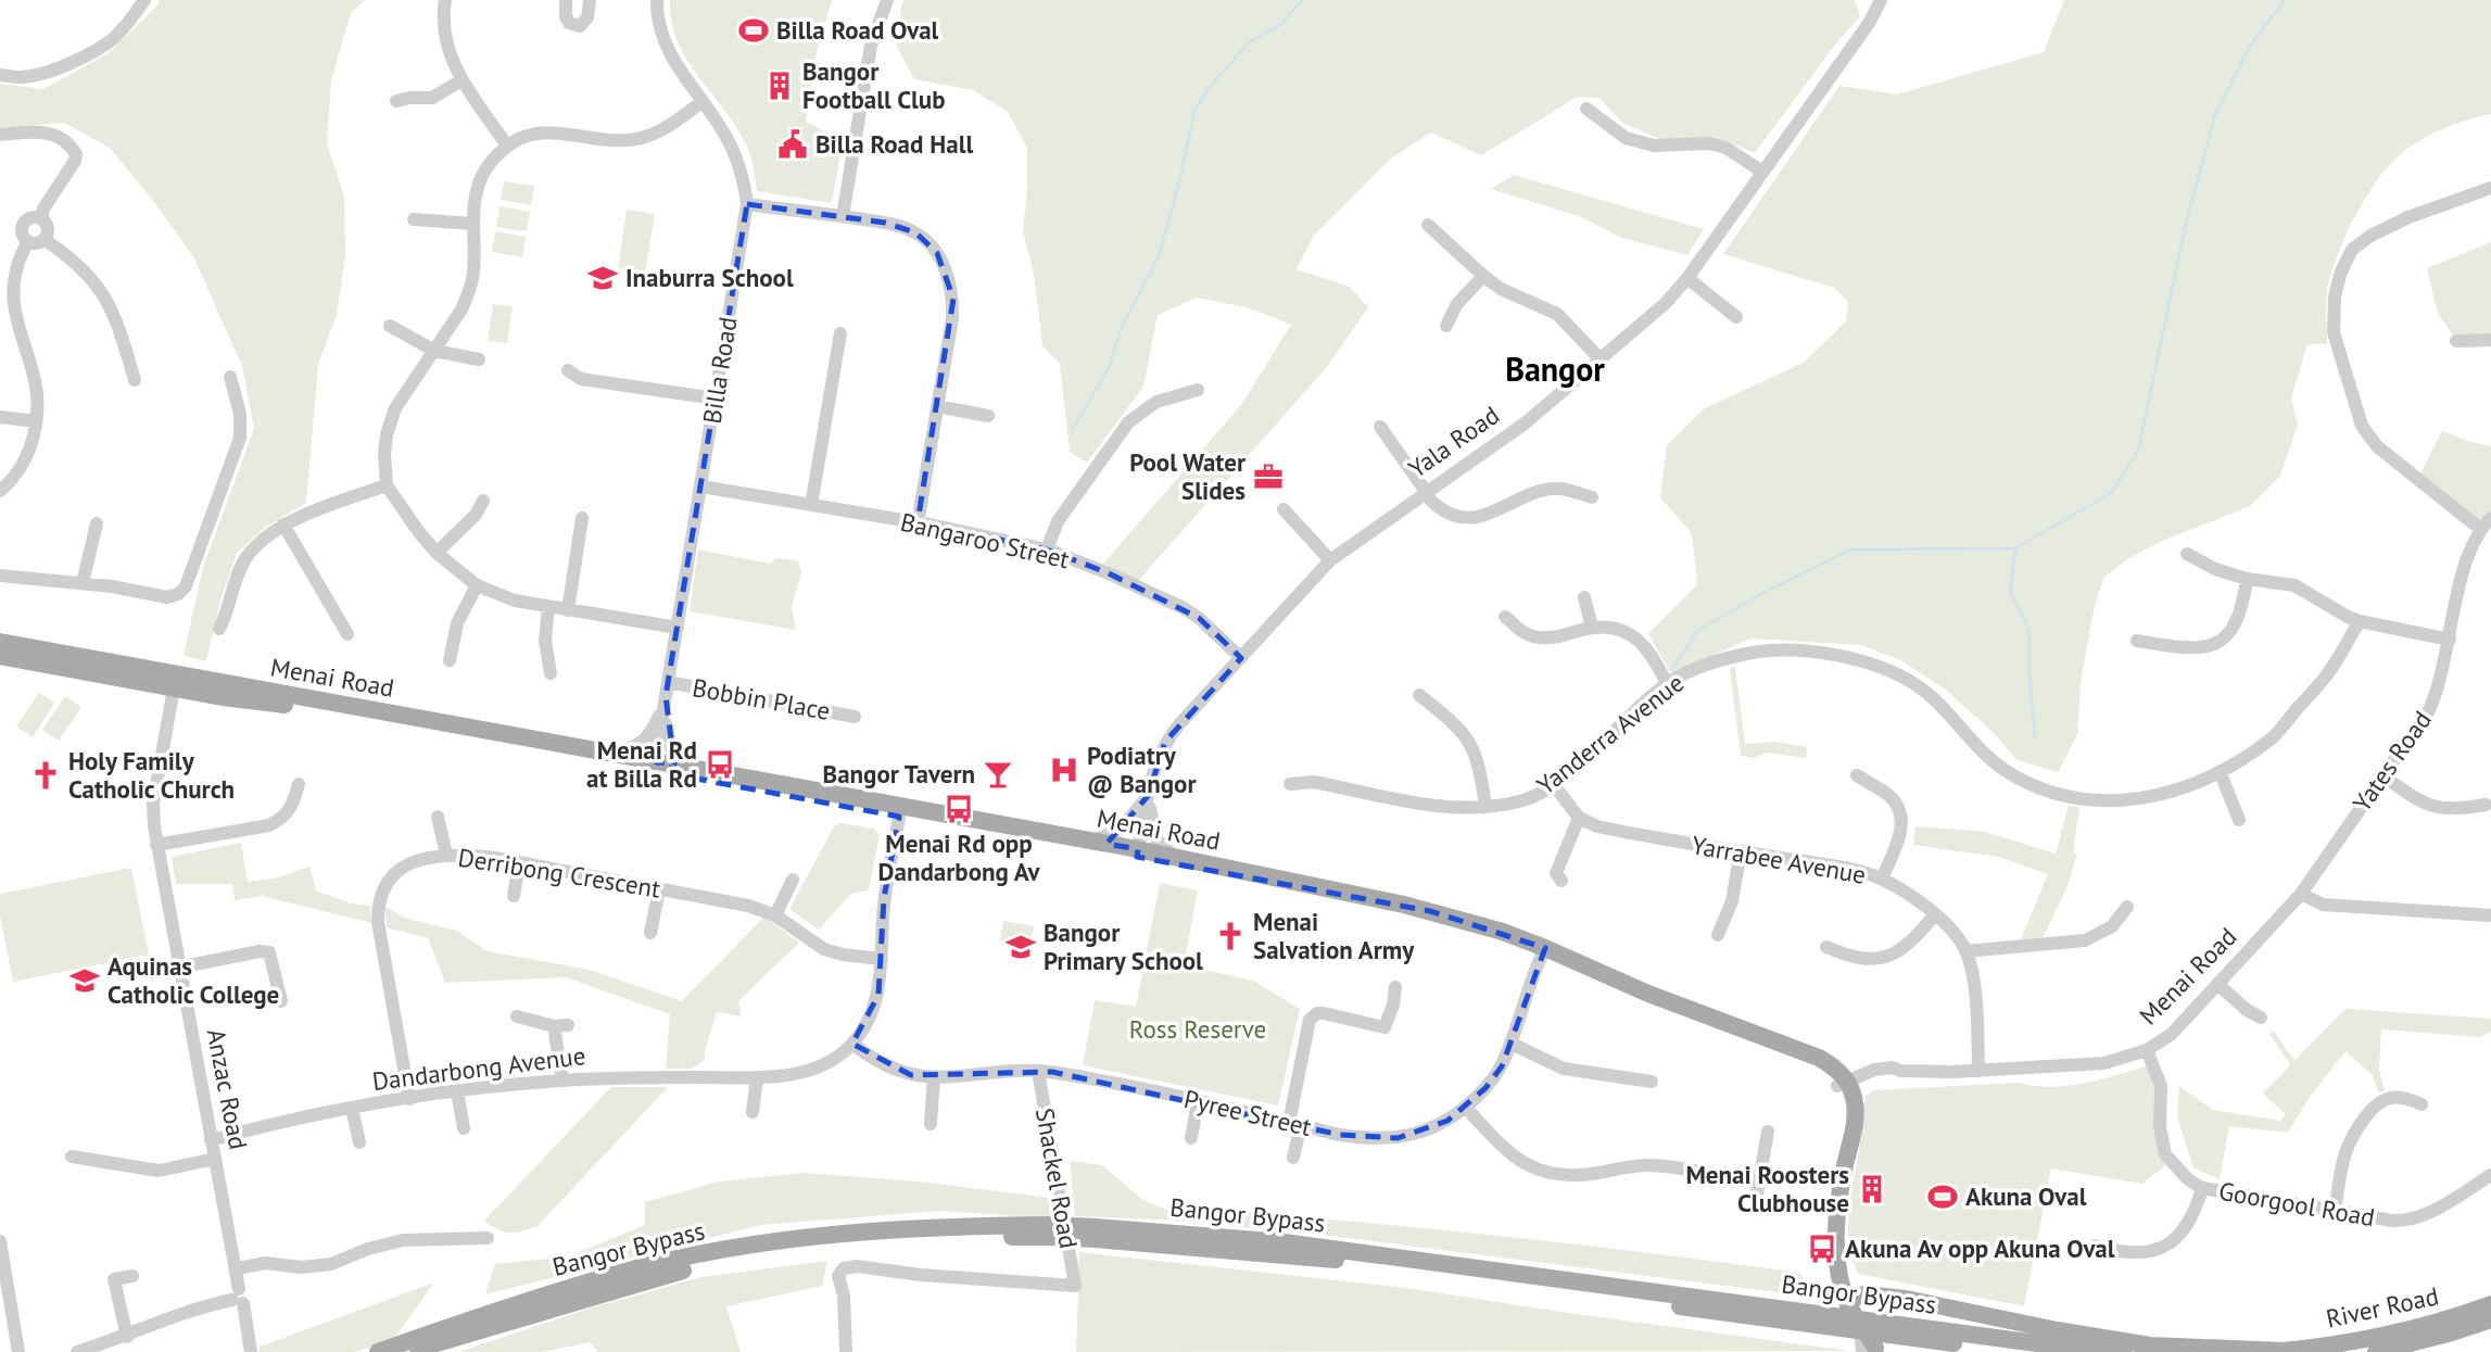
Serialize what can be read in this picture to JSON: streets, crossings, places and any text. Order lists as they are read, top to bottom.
{
  "streets": {
    "main road": ["Menai Road", "Bangor Bypass", "River Road"],
    "street": [
      "Billa Road",
      "Yala Road",
      "Bangaroo Street",
      "Bobbin Place",
      "Yanderra Avenue",
      "Yates Road",
      "Yarrabee Avenue",
      "Derribong Crescent",
      "Dandarbong Avenue",
      "Anzac Road",
      "Pyree Street",
      "Shackel Road",
      "Goorgool Road"
    ]
  },
  "crossings": [
    ["Billa Road", "Bangaroo Street"],
    ["Billa Road", "Menai Road"],
    ["Billa Road", "Bobbin Place"],
    ["Yala Road", "Bangaroo Street"],
    ["Yala Road", "Menai Road"],
    ["Menai Road", "Yates Road"],
    ["Menai Road", "Yarrabee Avenue"],
    ["Menai Road", "Dandarbong Avenue"],
    ["Menai Road", "Anzac Road"],
    ["Menai Road", "Pyree Street"],
    ["Menai Road", "Goorgool Road"],
    ["Derribong Crescent", "Dandarbong Avenue"],
    ["Dandarbong Avenue", "Anzac Road"],
    ["Dandarbong Avenue", "Pyree Street"],
    ["Pyree Street", "Shackel Road"]
  ],
  "districts": ["Bangor"],
  "parks": ["Ross Reserve"],
  "places": {
    "sports": ["Billa Road Oval", "Akuna Oval"],
    "building": ["Bangor Football Club", "Menai Roosters Clubhouse"],
    "public building": ["Billa Road Hall"],
    "school or university": ["Inaburra School", "Bangor Primary School", "Aquinas Catholic College"],
    "office": ["Pool Water Slides"],
    "bus stop": ["Menai Rd at Billa Rd", "Menai Rd opp Dandarbong Av", "Akuna Av opp Akuna Oval"],
    "hospital": ["Podiatry @ Bangor"],
    "bar": ["Bangor Tavern"],
    "church": ["Holy Family Catholic Church", "Menai Salvation Army"]
  }
}
